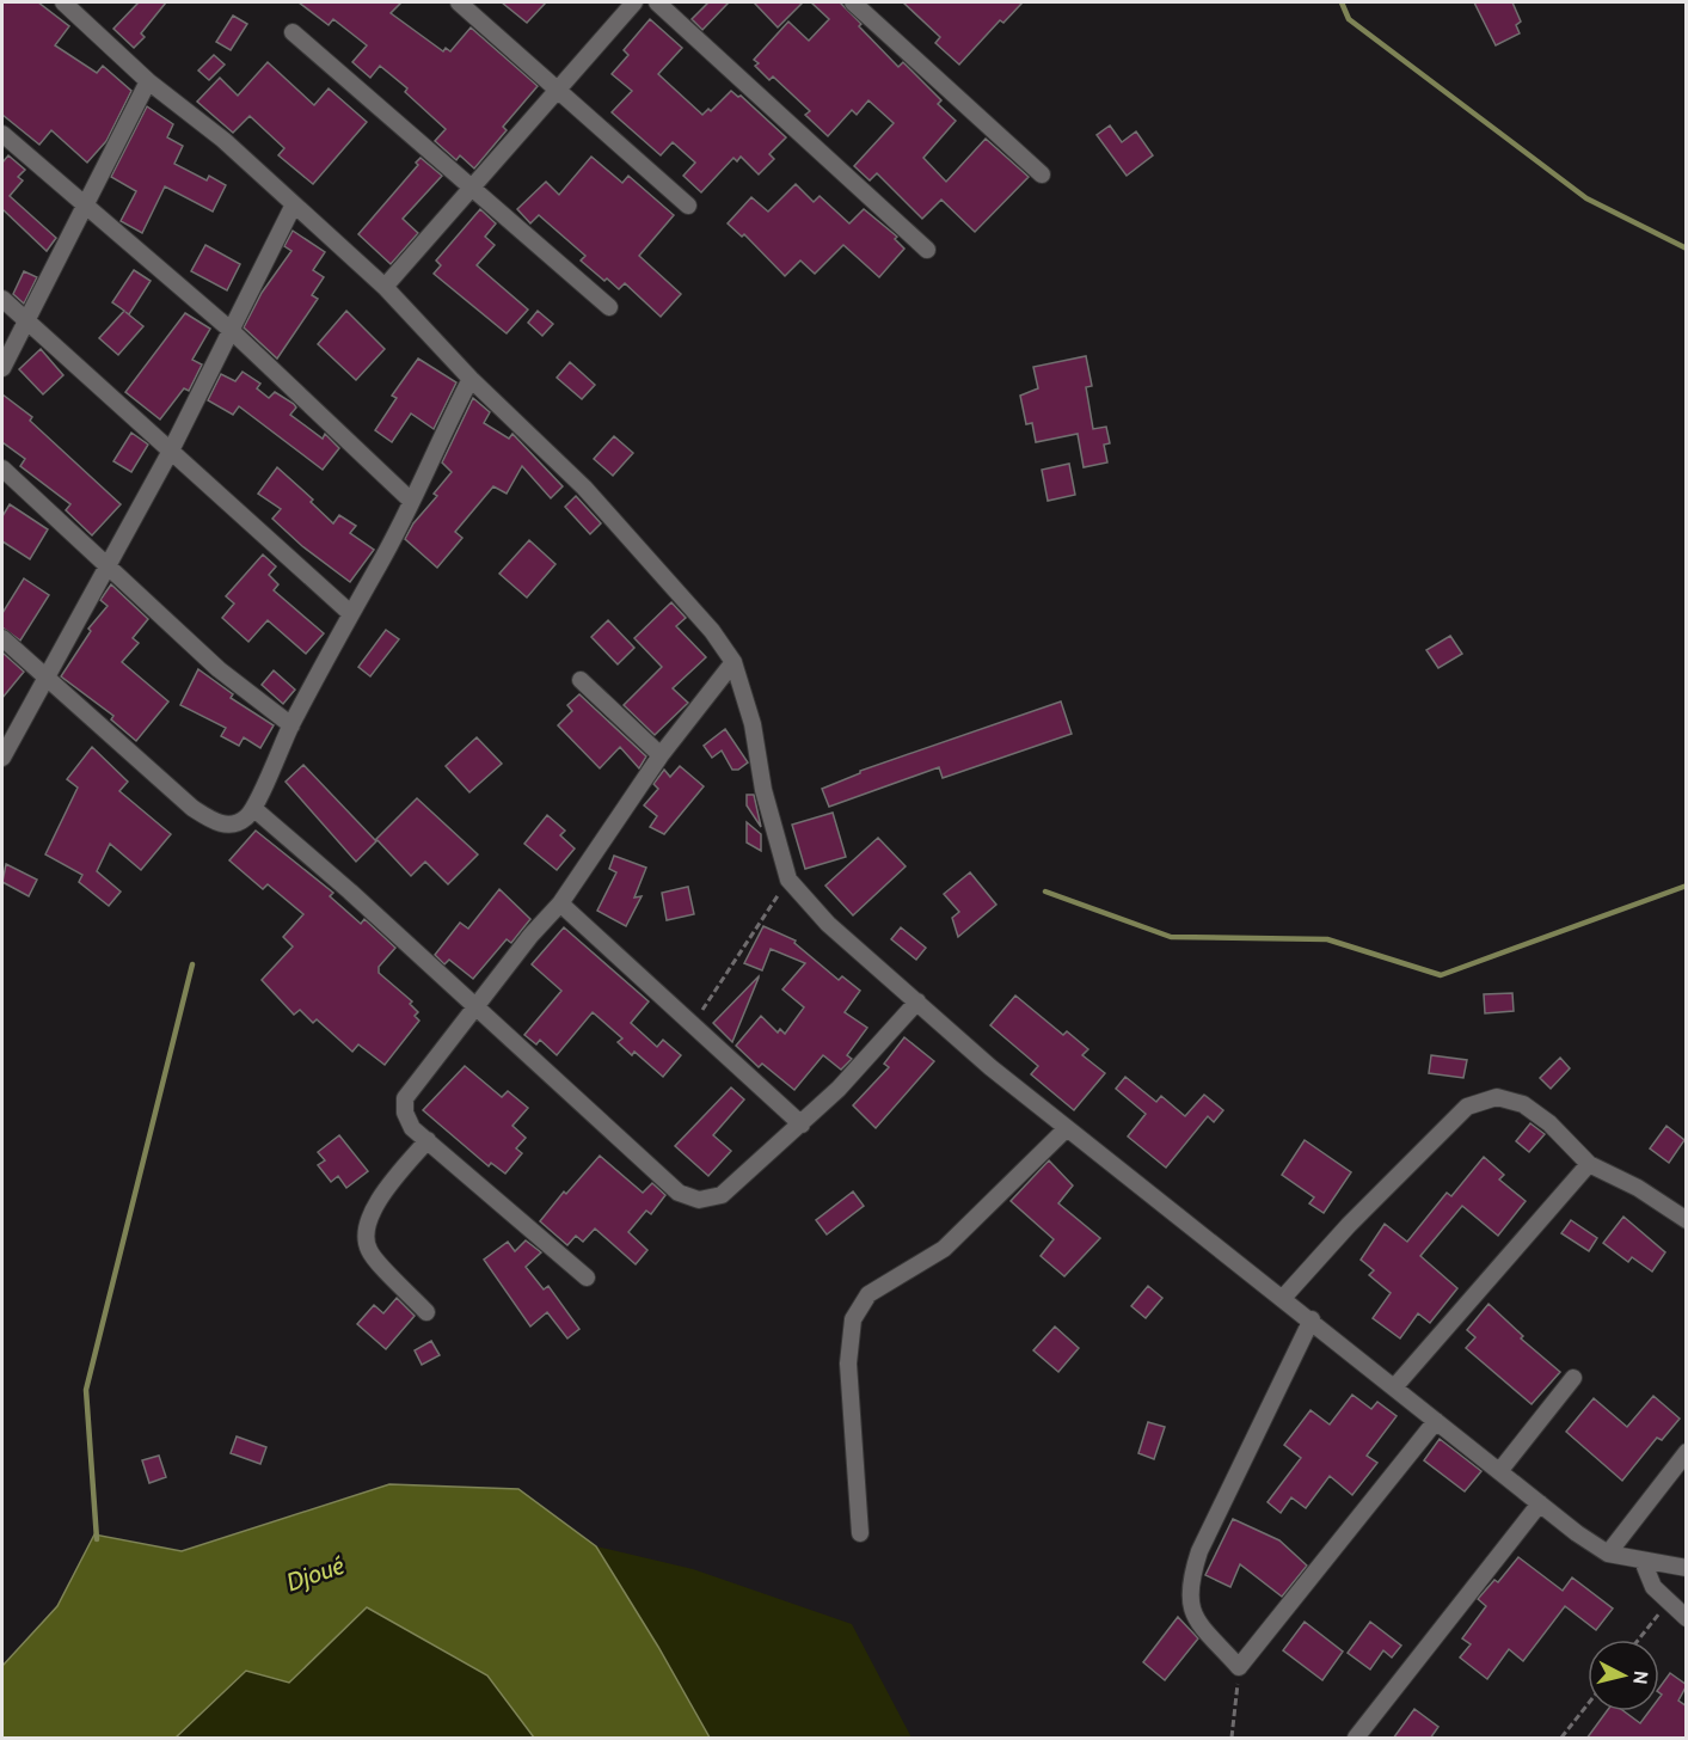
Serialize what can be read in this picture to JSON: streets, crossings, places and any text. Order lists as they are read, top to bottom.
{
  "water": ["Djoué"],
  "north": "right"
}
